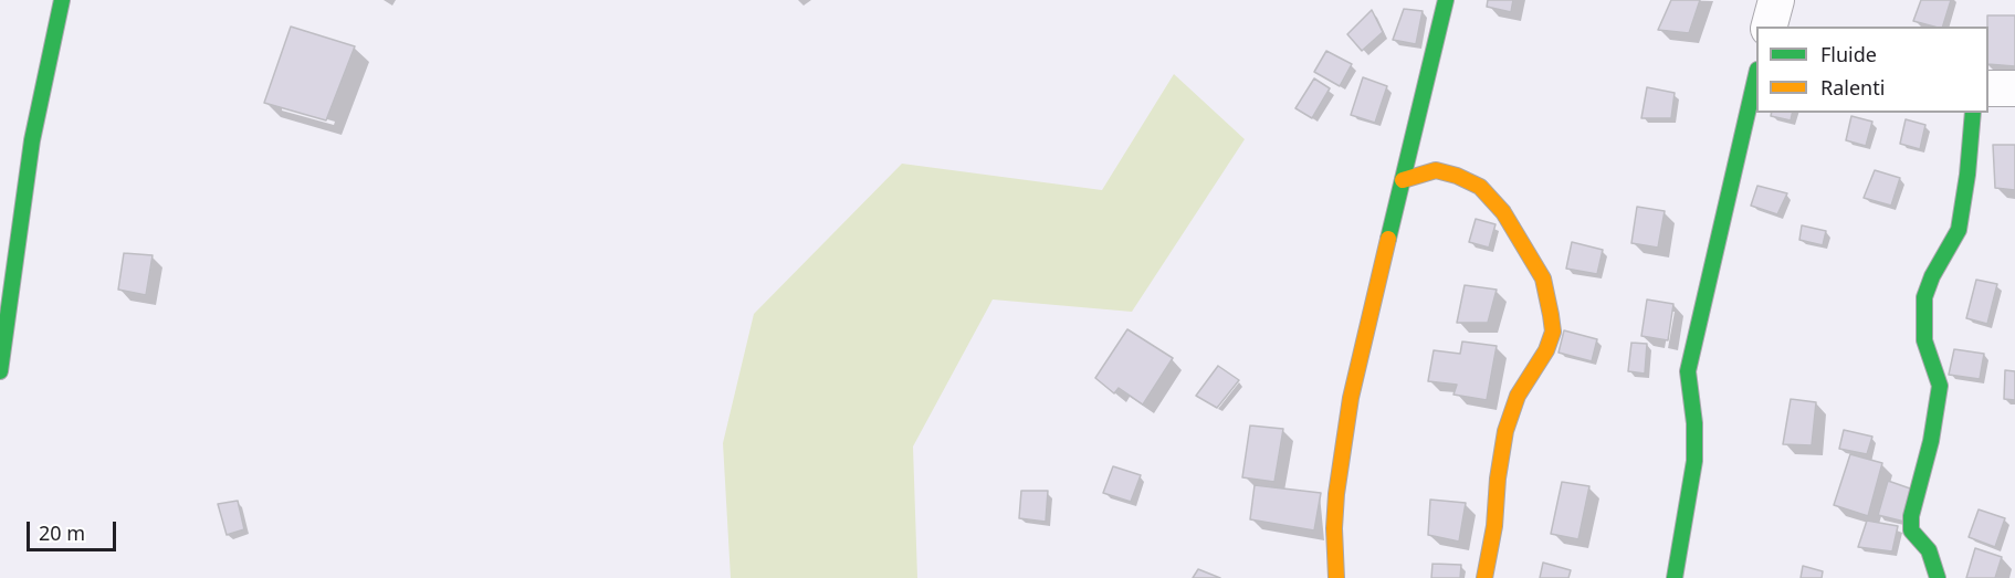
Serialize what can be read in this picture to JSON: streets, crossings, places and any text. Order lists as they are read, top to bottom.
{
  "legend": ["Fluide", "Ralenti"],
  "scale_bar": "20 m"
}
